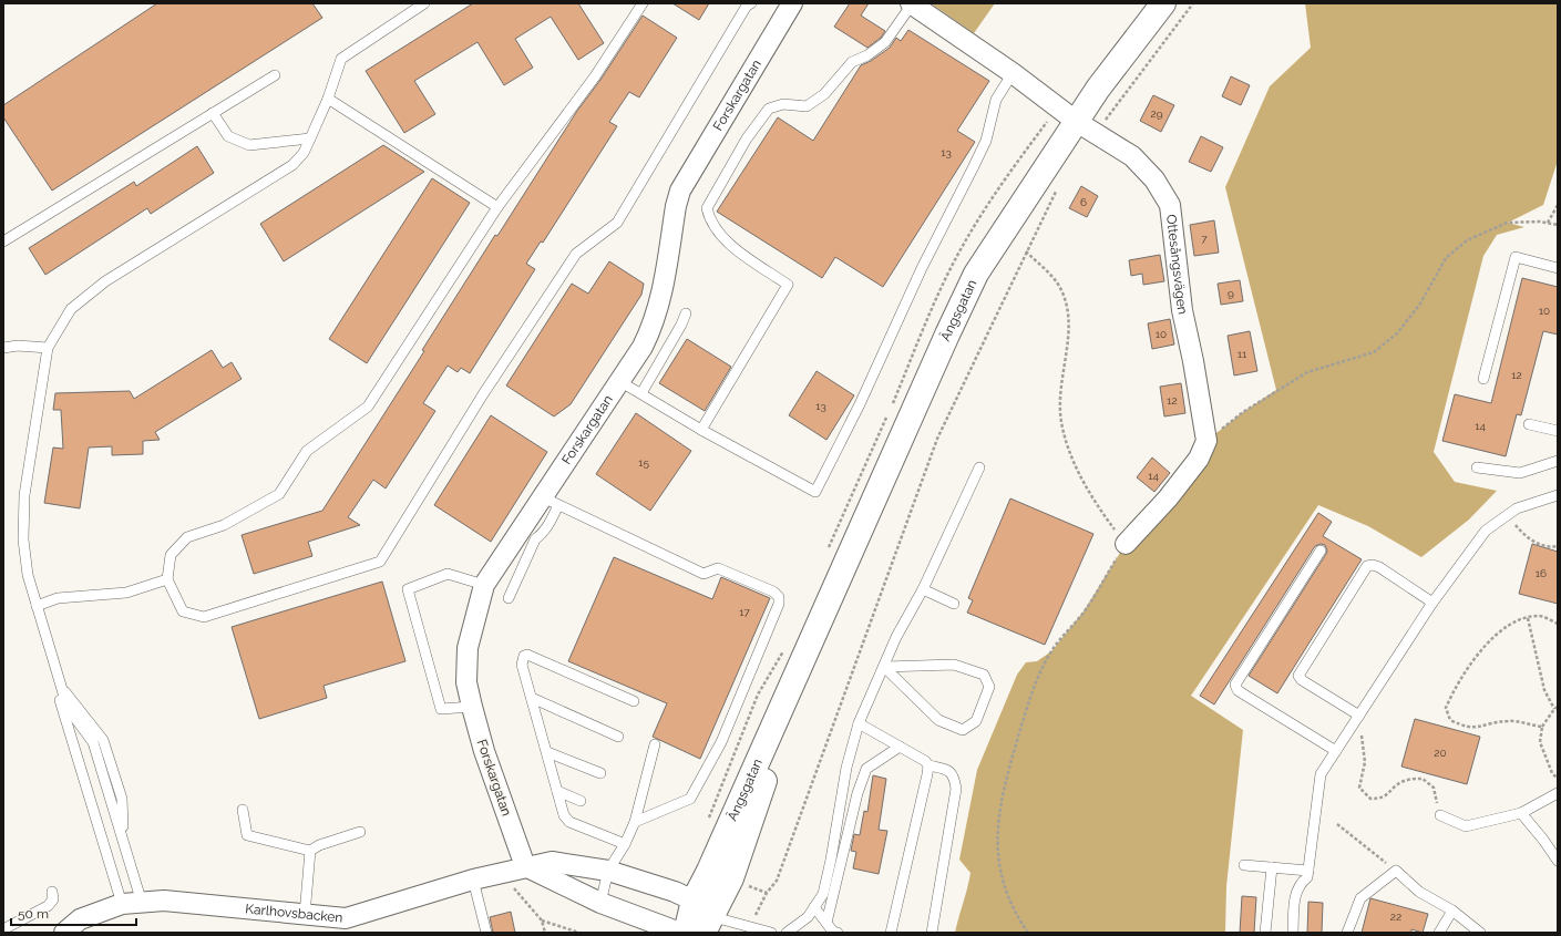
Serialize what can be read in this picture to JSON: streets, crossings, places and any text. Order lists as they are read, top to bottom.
{
  "streets": {
    "main road": ["Ängsgatan"],
    "street": ["Forskargatan", "Ottesångsvägen", "Karlhovsbacken"]
  },
  "crossings": [
    ["Forskargatan", "Karlhovsbacken"],
    ["Ottesångsvägen", "Ängsgatan"]
  ],
  "house_numbers": [
    "29",
    "13",
    "6",
    "7",
    "9",
    "10",
    "10",
    "11",
    "12",
    "12",
    "13",
    "14",
    "15",
    "14",
    "16",
    "17",
    "20",
    "22"
  ],
  "scale_bar": "50 m"
}
